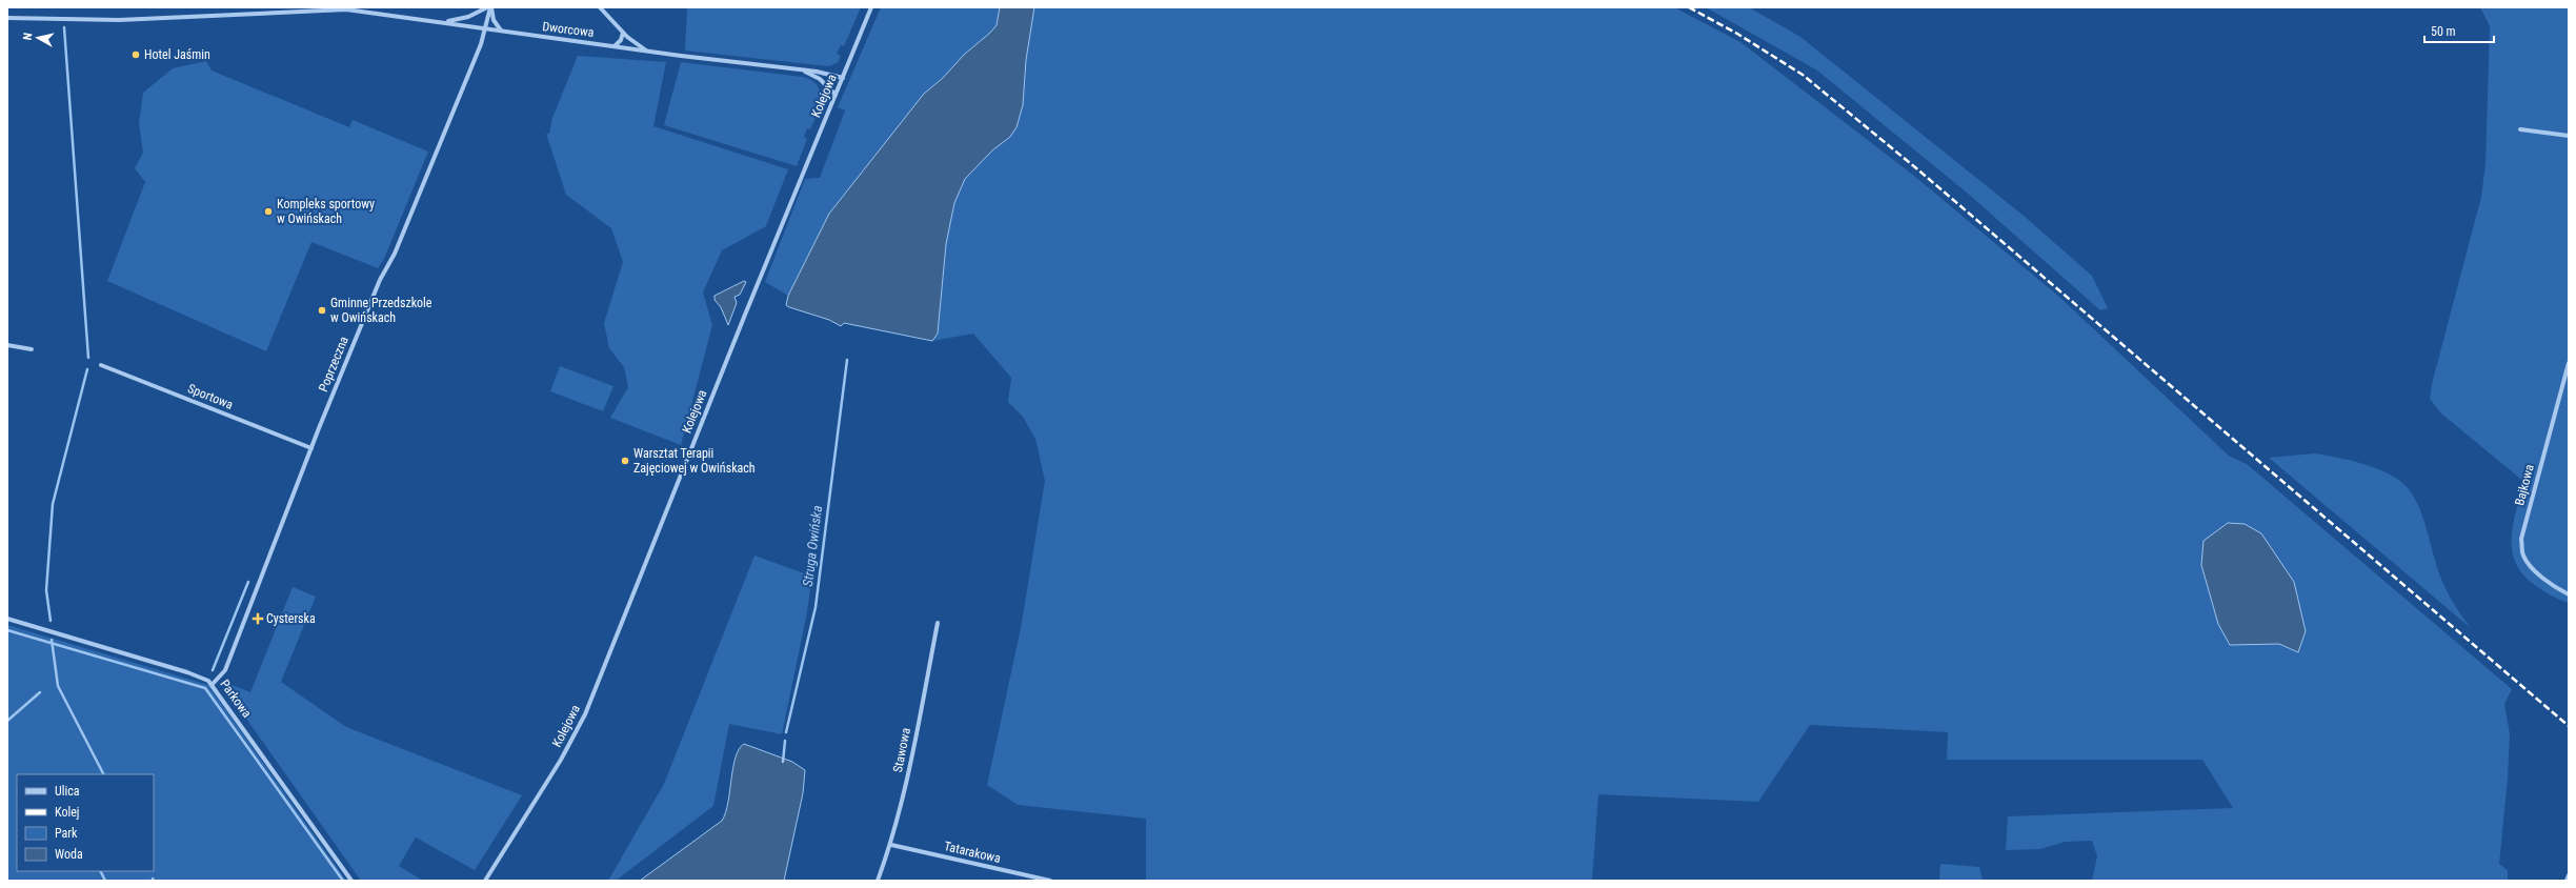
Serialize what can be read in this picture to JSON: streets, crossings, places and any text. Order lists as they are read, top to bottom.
{
  "streets": {
    "street": [
      "Dworcowa",
      "Kolejowa",
      "Poprzeczna",
      "Sportowa",
      "Bajkowa",
      "Parkowa",
      "Stawowa",
      "Tatarakowa"
    ]
  },
  "crossings": [
    ["Dworcowa", "Kolejowa"],
    ["Dworcowa", "Poprzeczna"],
    ["Poprzeczna", "Sportowa"],
    ["Poprzeczna", "Parkowa"],
    ["Stawowa", "Tatarakowa"]
  ],
  "water": ["Struga Owińska"],
  "places": {
    "other": [
      "Hotel Jaśmin",
      "Kompleks sportowy w Owińskach",
      "Gminne Przedszkole w Owińskach",
      "Warsztat Terapii Zajęciowej w Owińskach"
    ],
    "health": ["Cysterska"]
  },
  "legend": [
    "Ulica",
    "Kolej",
    "Park",
    "Woda"
  ],
  "scale_bar": "50 m",
  "north": "left"
}
